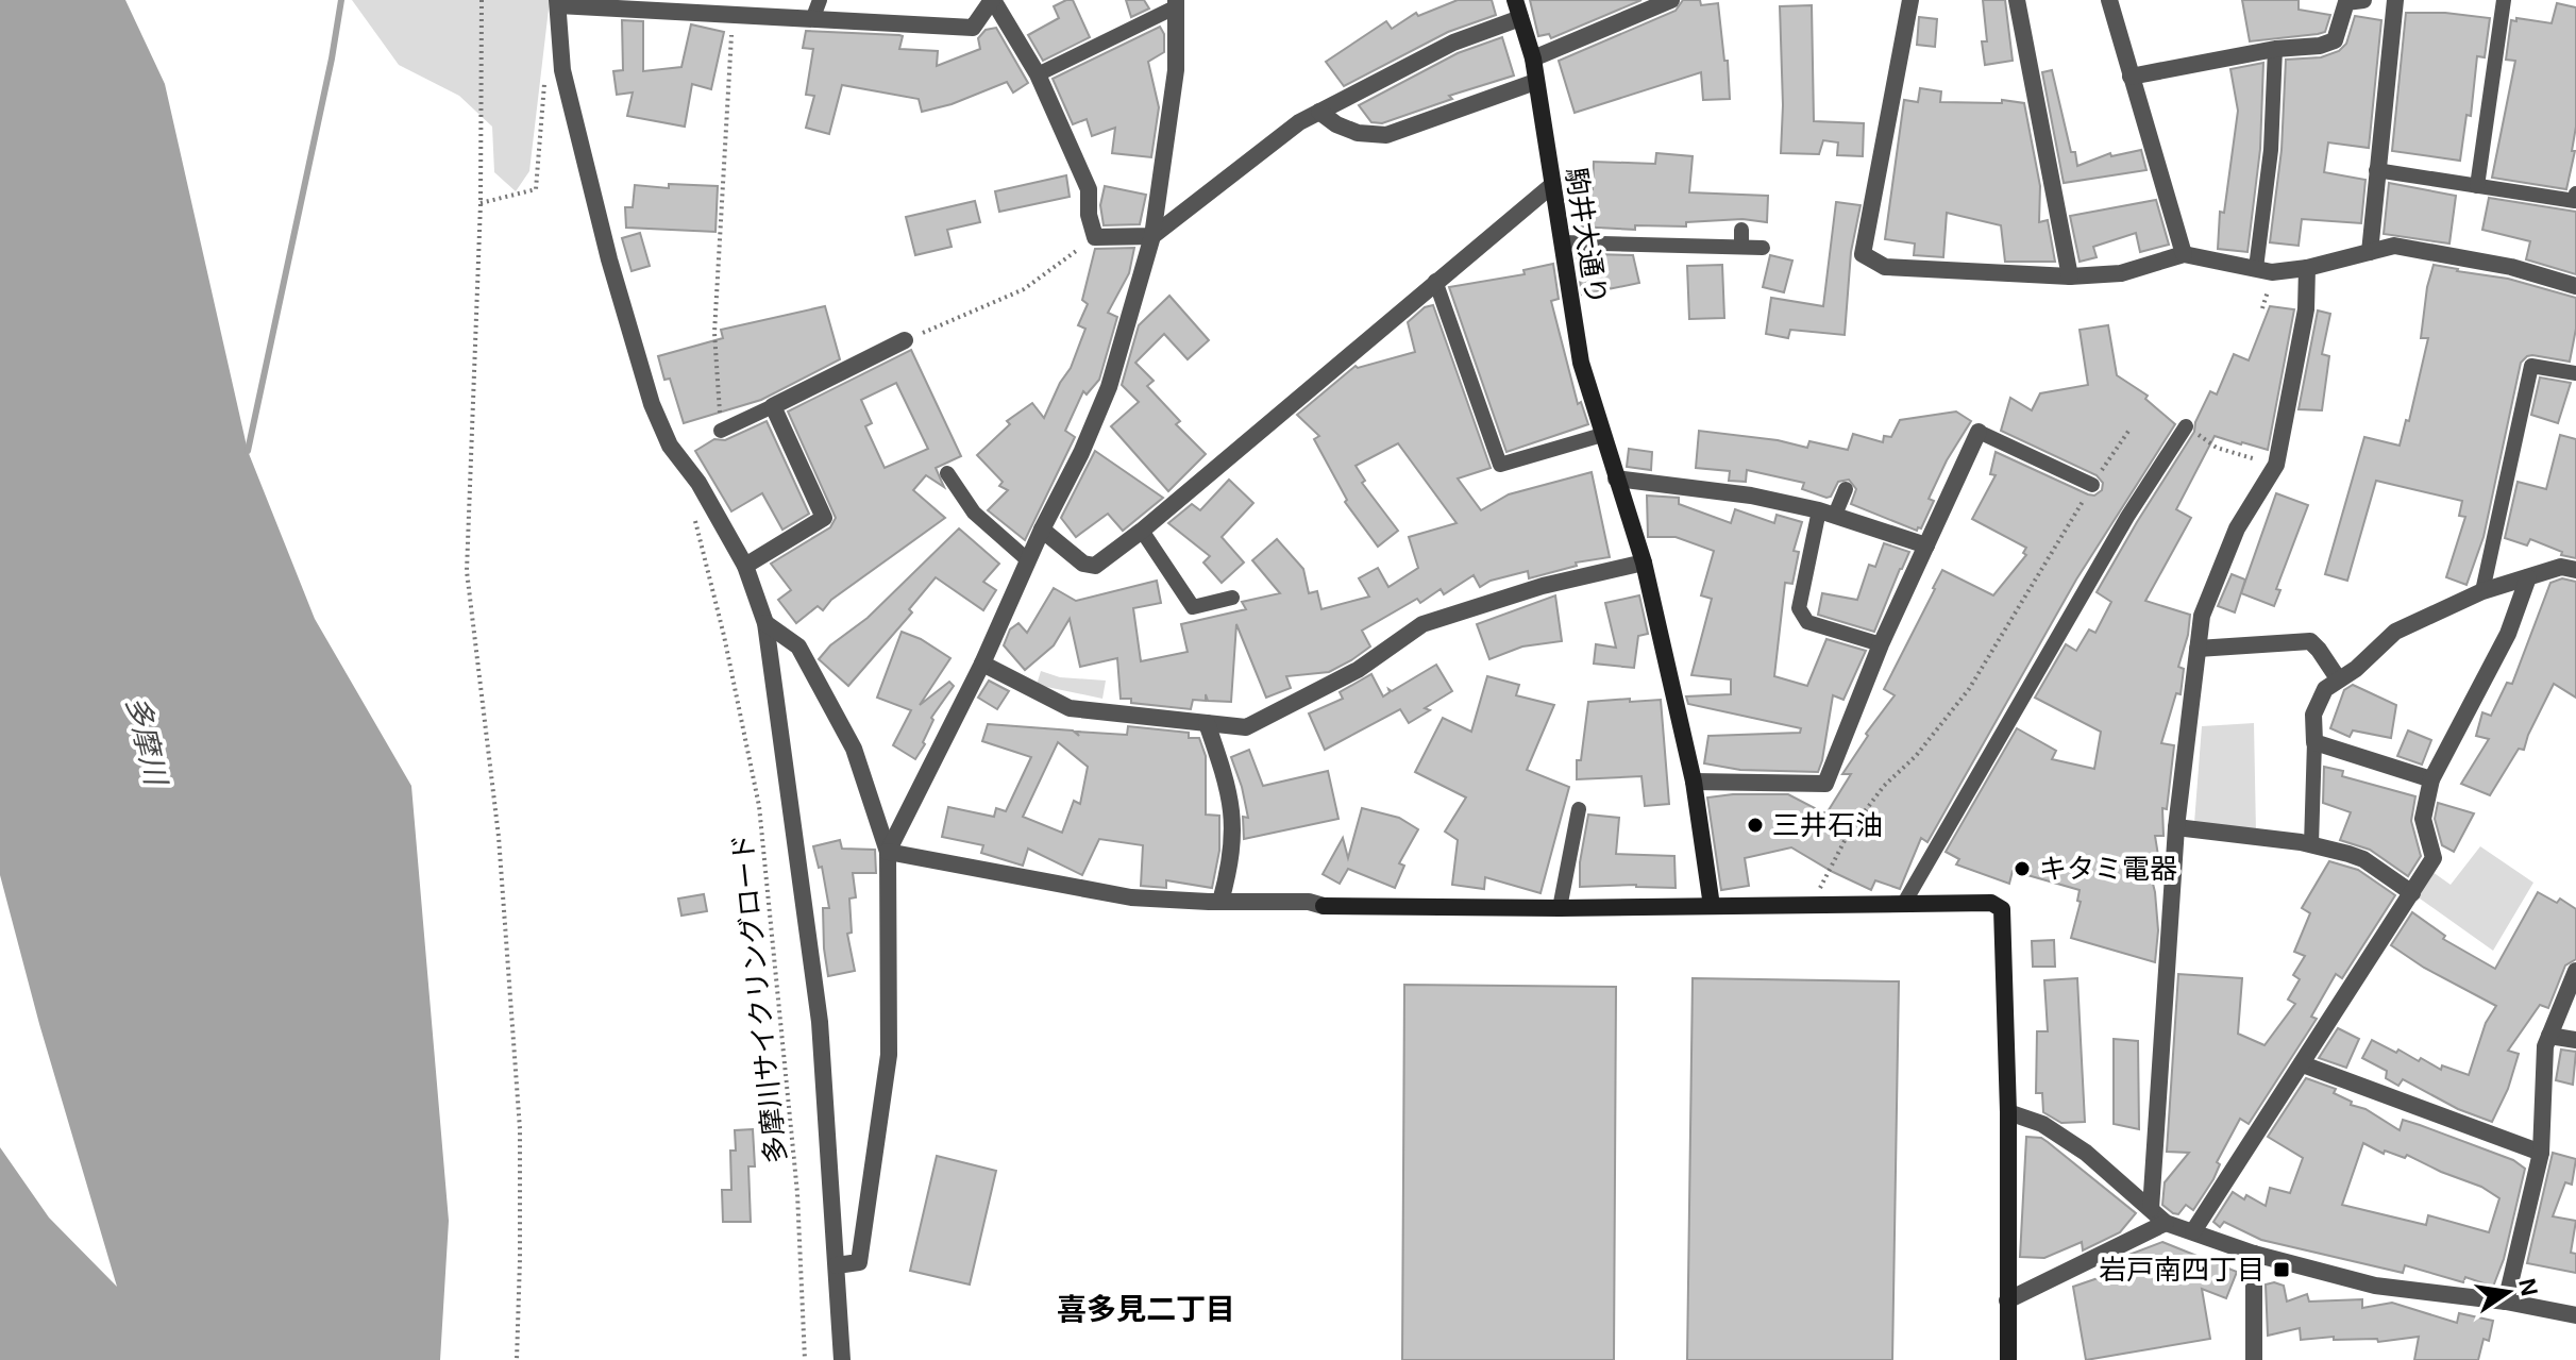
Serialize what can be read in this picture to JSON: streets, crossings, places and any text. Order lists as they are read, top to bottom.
{
  "streets": {
    "street": ["駒井大通り"],
    "path": ["多摩川サイクリングロード"]
  },
  "districts": ["喜多見二丁目"],
  "water": ["多摩川"],
  "places": {
    "other": ["三井石油", "キタミ電器"],
    "transit": ["岩戸南四丁目"]
  },
  "north": "right"
}
